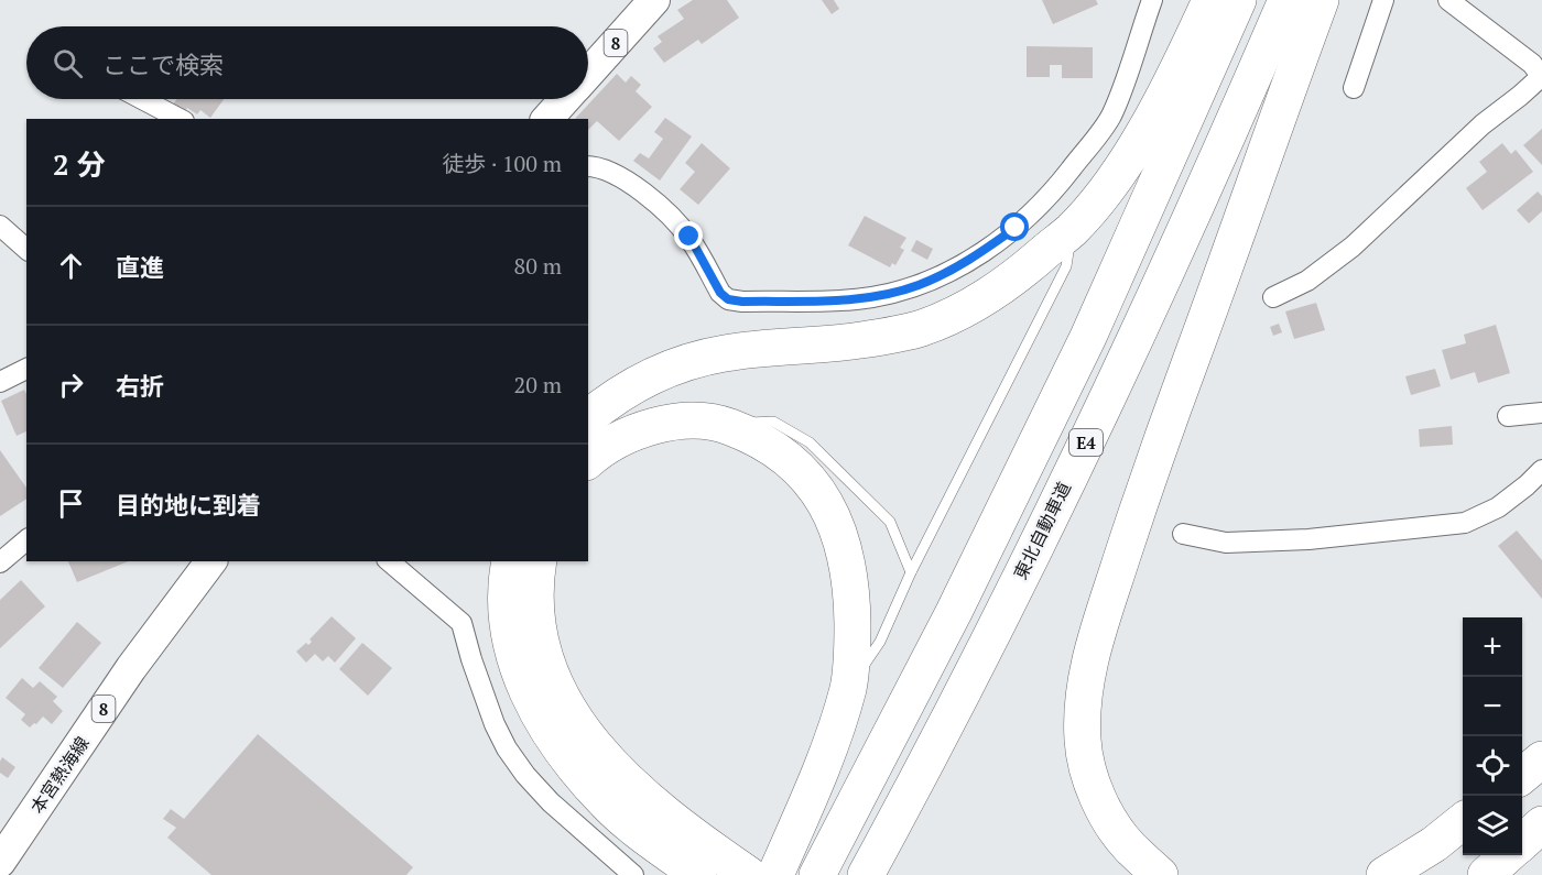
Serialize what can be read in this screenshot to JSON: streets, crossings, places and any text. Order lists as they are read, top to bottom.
{
  "streets": {
    "highway": ["E4", "東北自動車道"],
    "main road": ["8", "本宮熱海線"]
  },
  "page": {
    "search": "ここで検索",
    "heading": ["2 分", "徒歩 · 100 m"],
    "list": [
      ["直進", "80 m"],
      ["右折", "20 m"],
      "目的地に到着"
    ],
    "map_buttons": ["+", "−"]
  }
}
